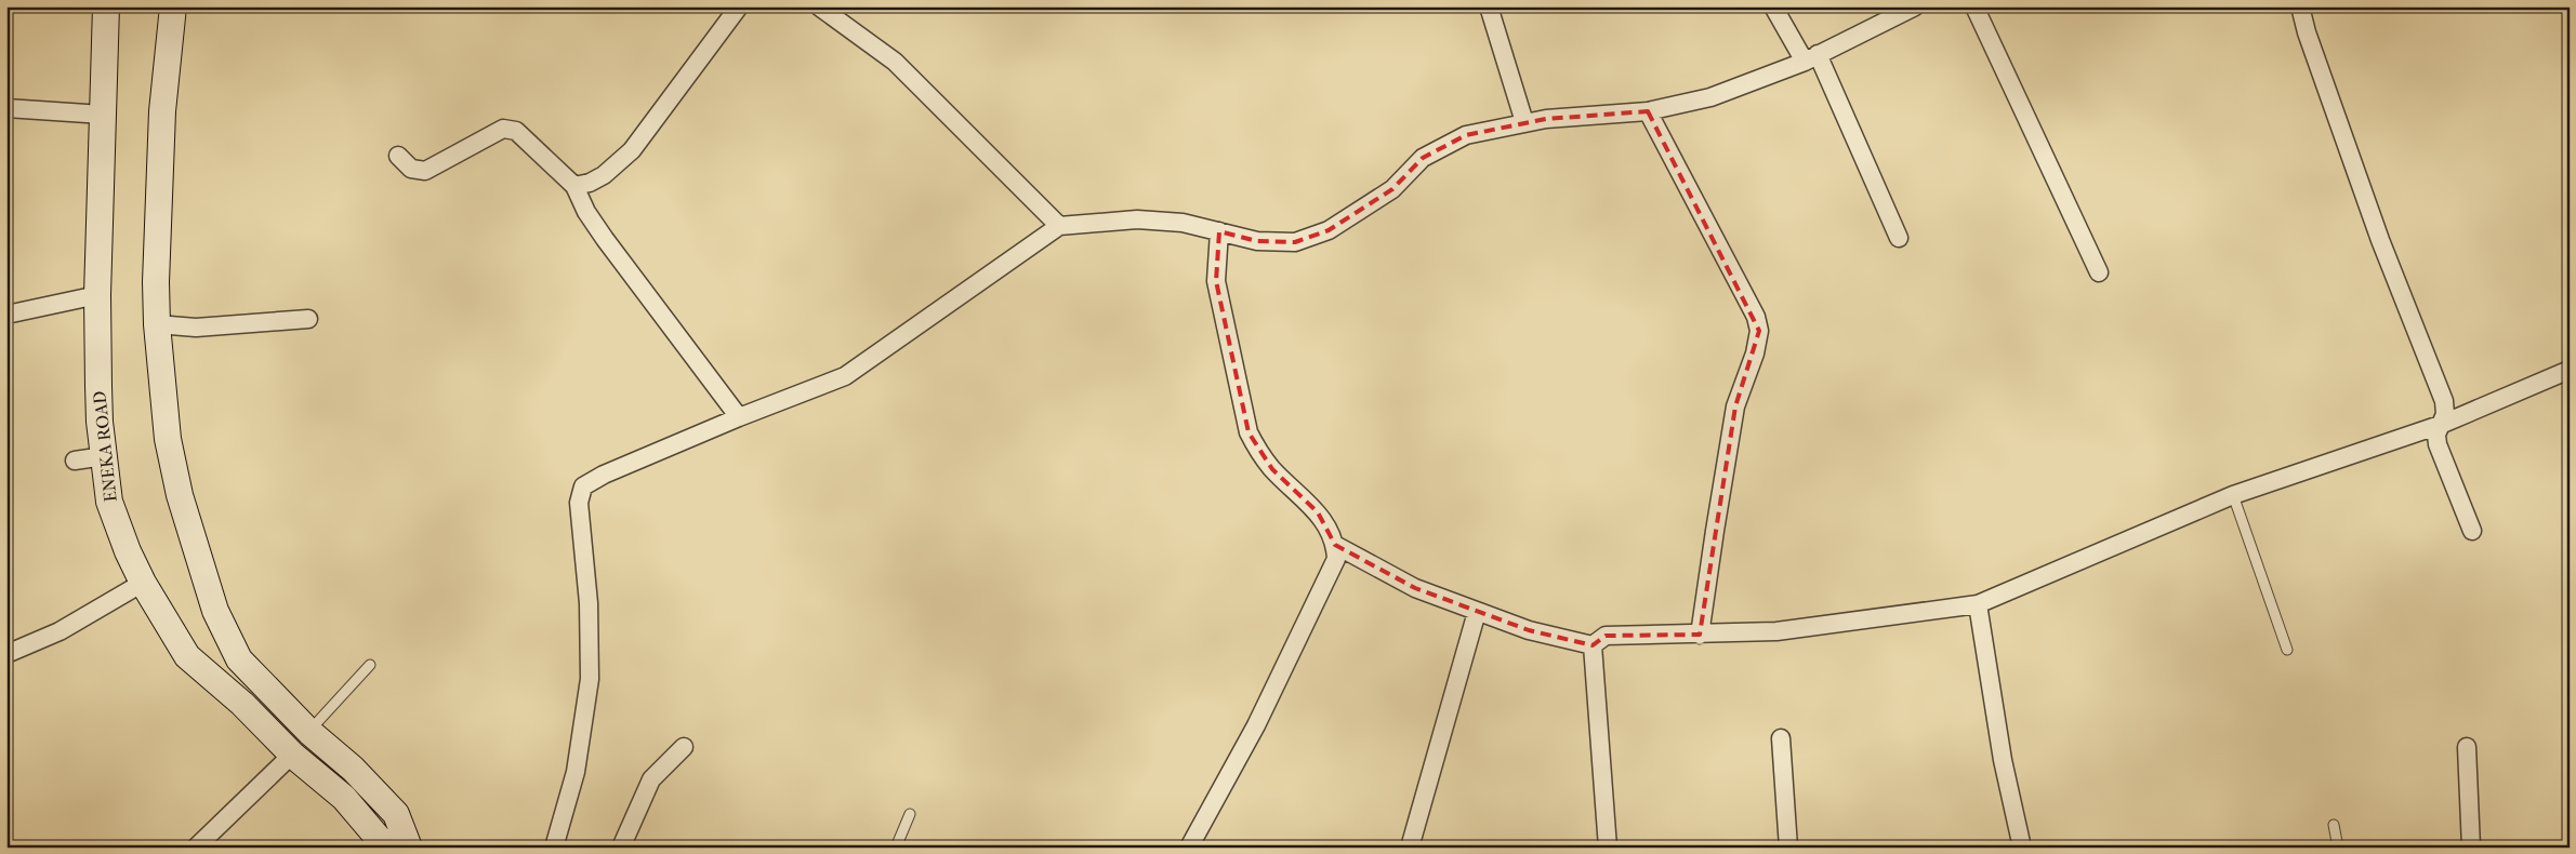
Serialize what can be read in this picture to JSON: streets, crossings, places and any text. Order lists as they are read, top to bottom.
{
  "streets": {
    "main road": ["ENEKA ROAD"]
  }
}
